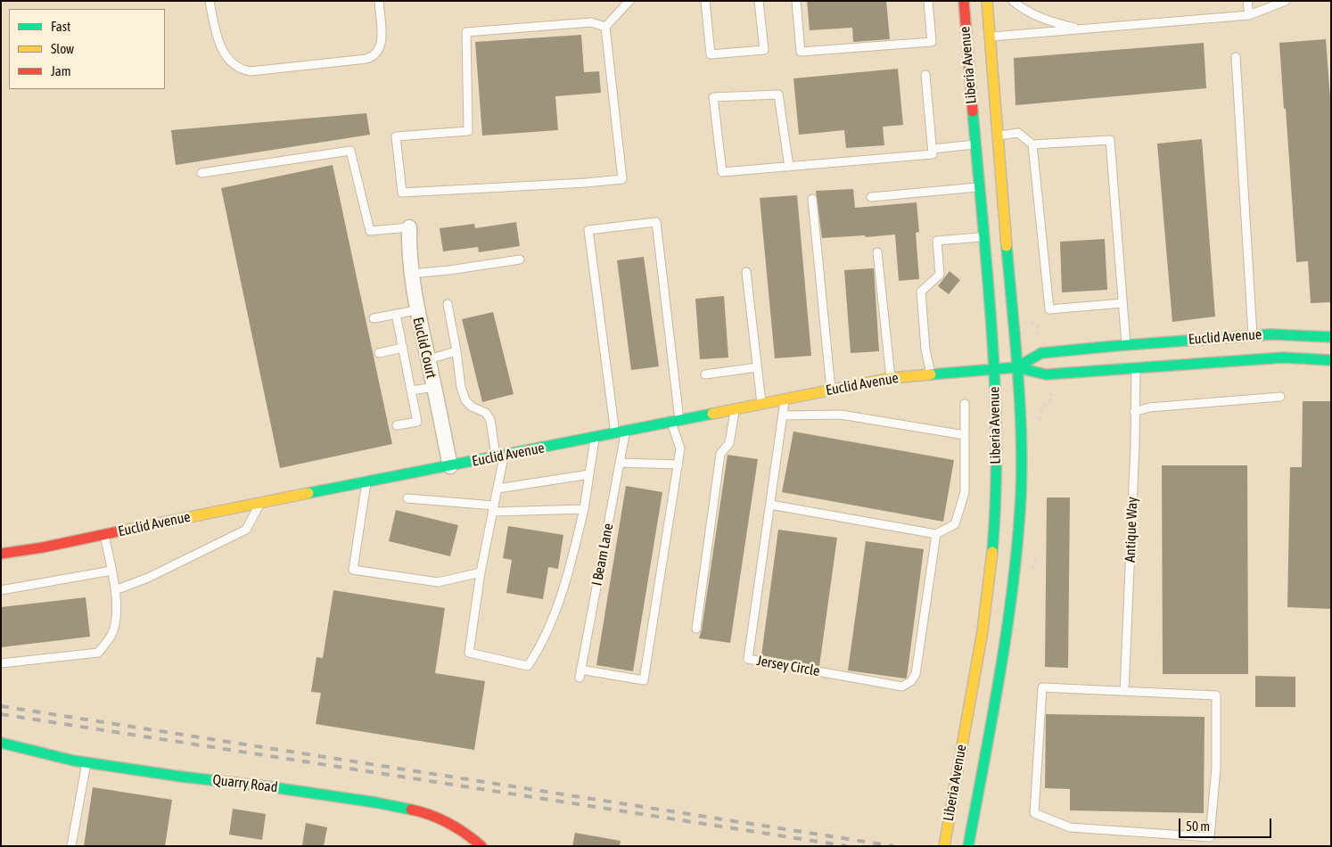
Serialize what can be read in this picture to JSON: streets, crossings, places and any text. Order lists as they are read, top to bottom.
{
  "streets": {
    "main road": ["Liberia Avenue", "Euclid Avenue", "Quarry Road"],
    "street": ["Euclid Court"],
    "lane": ["Antique Way", "I Beam Lane", "Jersey Circle"]
  },
  "crossings": [
    ["Liberia Avenue", "Euclid Avenue"],
    ["Euclid Avenue", "Euclid Court"],
    ["Euclid Avenue", "Antique Way"],
    ["Euclid Avenue", "I Beam Lane"],
    ["Euclid Avenue", "Jersey Circle"]
  ],
  "legend": ["Fast", "Slow", "Jam"],
  "scale_bar": "50 m"
}
